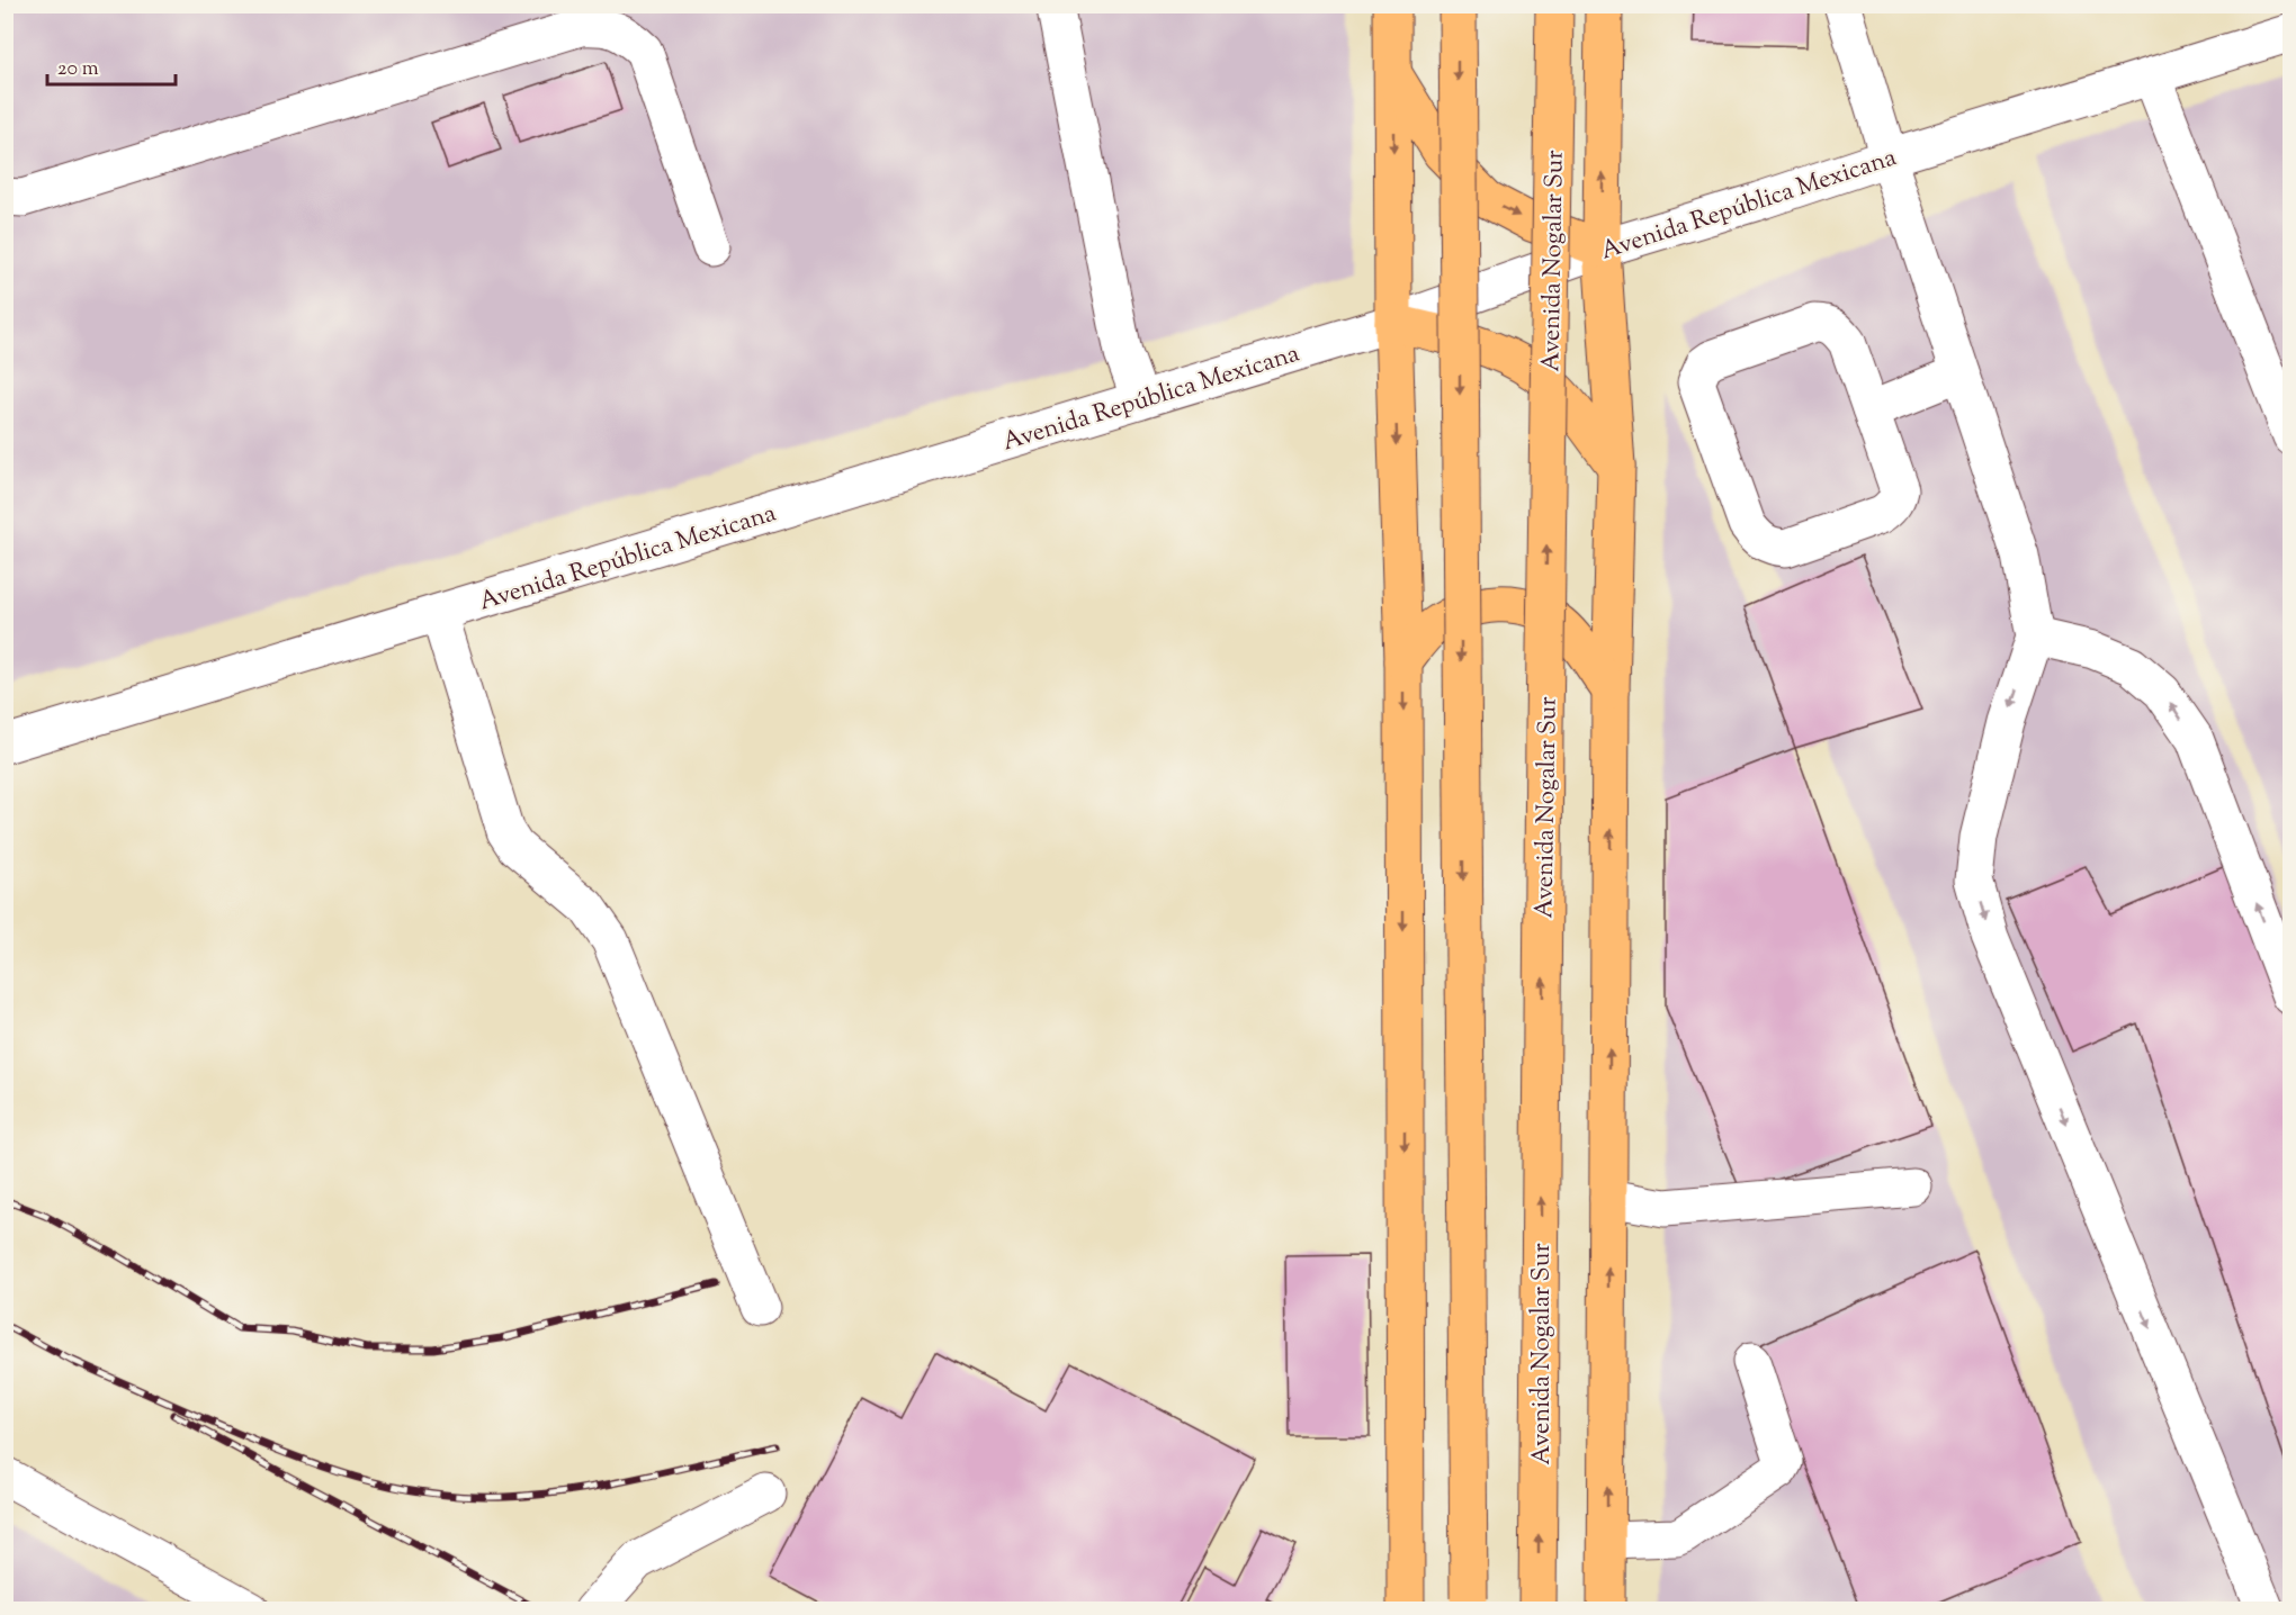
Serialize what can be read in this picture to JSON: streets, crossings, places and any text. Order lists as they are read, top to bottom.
{
  "streets": {
    "highway": ["Avenida Nogalar Sur"],
    "street": ["Avenida República Mexicana"]
  },
  "scale_bar": "20 m"
}
